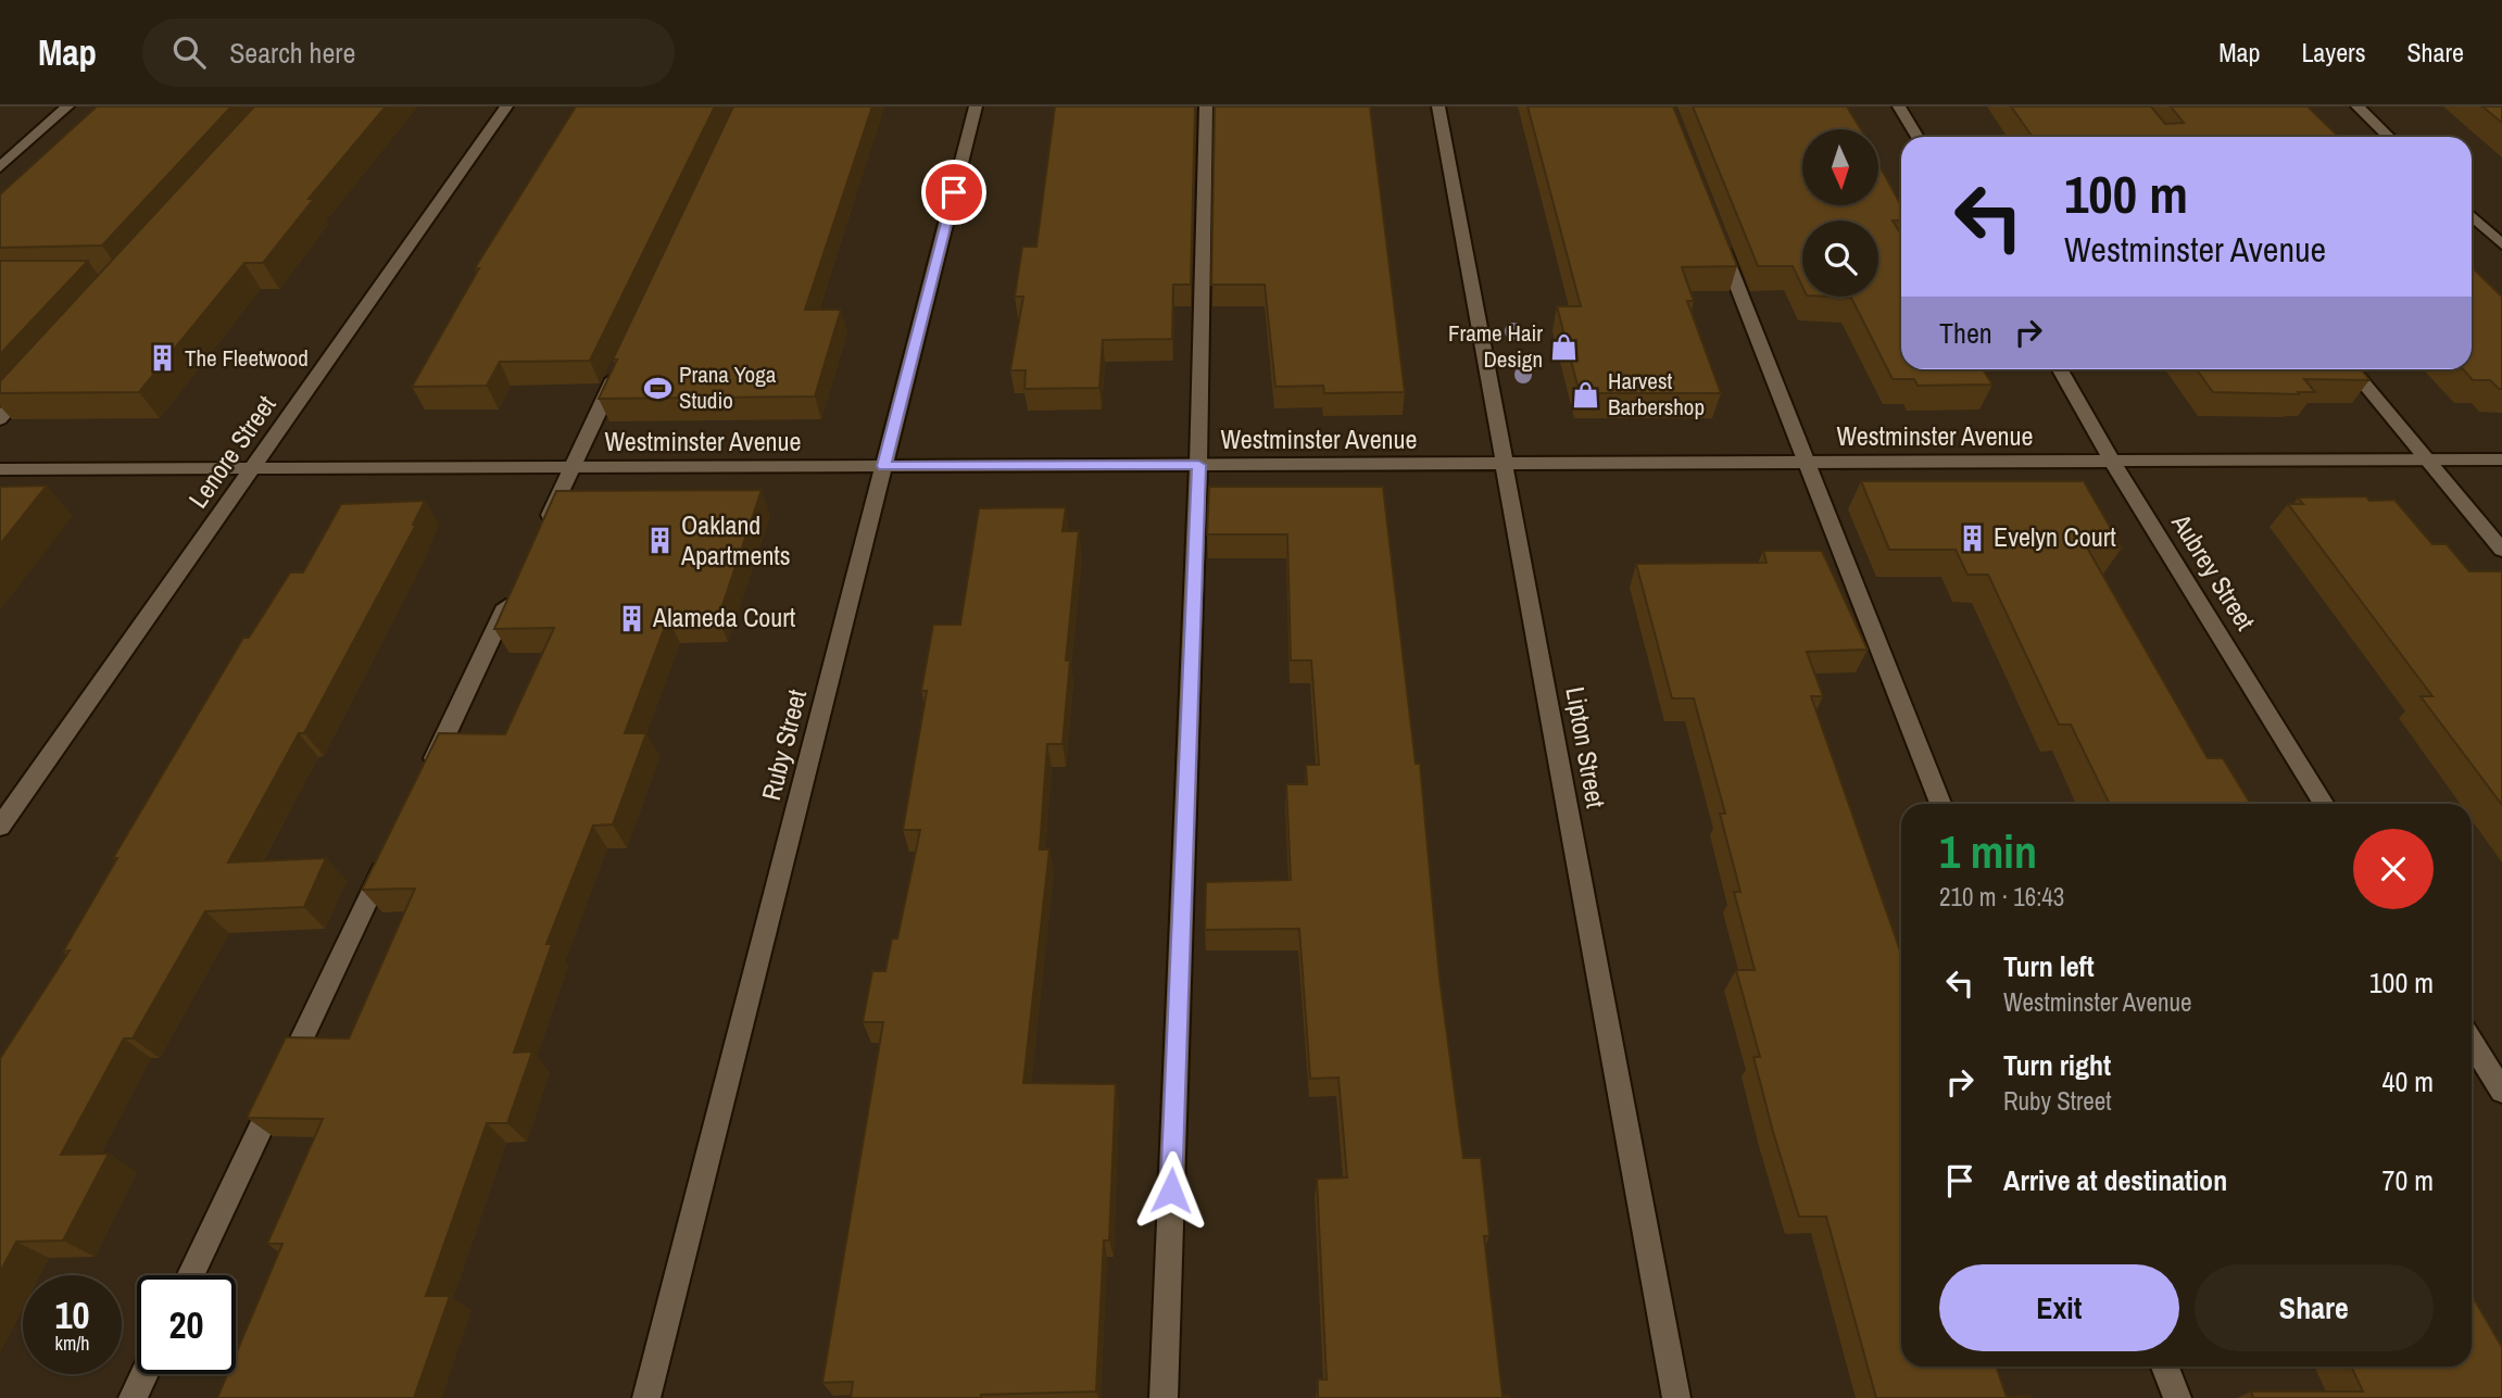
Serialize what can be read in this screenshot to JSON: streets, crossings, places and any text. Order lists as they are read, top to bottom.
{
  "streets": {
    "street": [
      "Westminster Avenue",
      "Lenore Street",
      "Aubrey Street",
      "Ruby Street",
      "Lipton Street"
    ]
  },
  "crossings": [
    ["Westminster Avenue", "Lenore Street"],
    ["Westminster Avenue", "Aubrey Street"],
    ["Westminster Avenue", "Ruby Street"],
    ["Westminster Avenue", "Lipton Street"]
  ],
  "places": {
    "shop": ["Frame Hair Design", "Harvest Barbershop"],
    "building": [
      "The Fleetwood",
      "Evelyn Court",
      "Oakland Apartments",
      "Alameda Court"
    ],
    "sports": ["Prana Yoga Studio"]
  },
  "north": "bottom",
  "page": {
    "header": "Map",
    "search": "Search here",
    "nav": ["Map", "Layers", "Share"],
    "turn": ["100 m", "Westminster Avenue"],
    "then": "Then",
    "heading": ["1 min", "210 m · 16:43"],
    "list": [
      {
        "name": "Turn left",
        "note": "Westminster Avenue",
        "value": "100 m"
      },
      {
        "name": "Turn right",
        "note": "Ruby Street",
        "value": "40 m"
      },
      {
        "name": "Arrive at destination",
        "value": "70 m"
      }
    ],
    "buttons": ["Exit", "Share"],
    "speed": "10 km/h",
    "limit": "20"
  }
}
